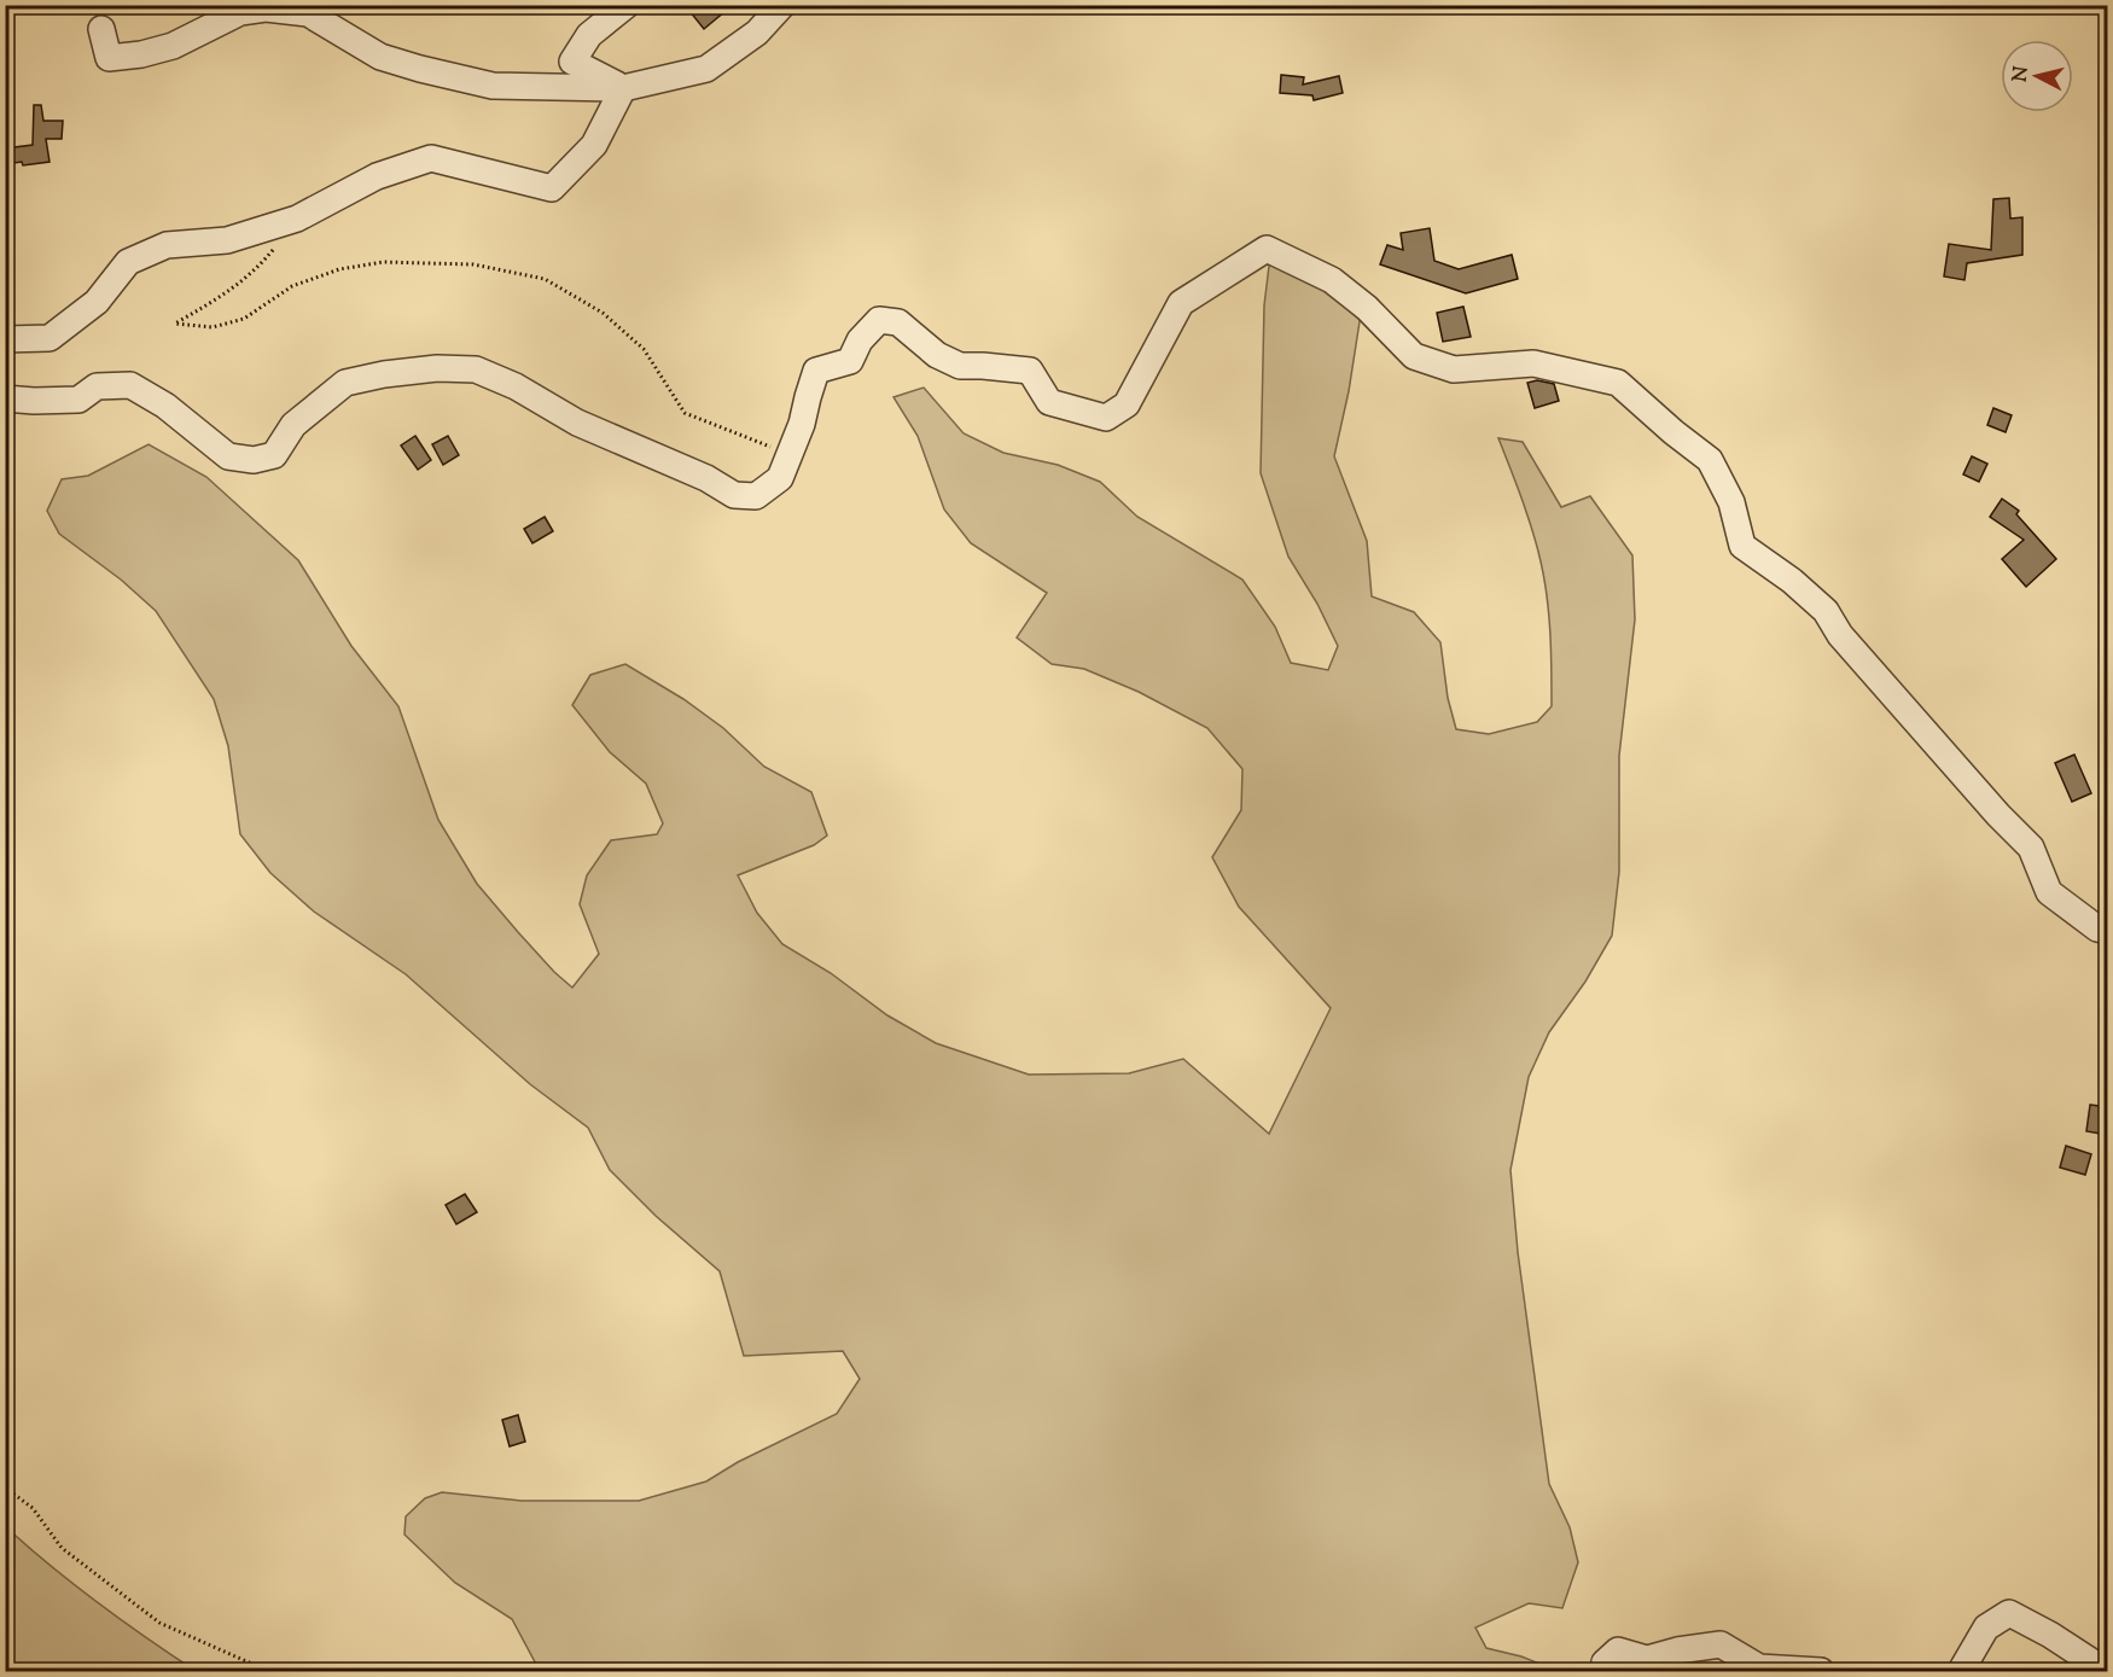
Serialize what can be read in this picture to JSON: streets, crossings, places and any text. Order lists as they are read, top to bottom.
{
  "north": "left"
}
